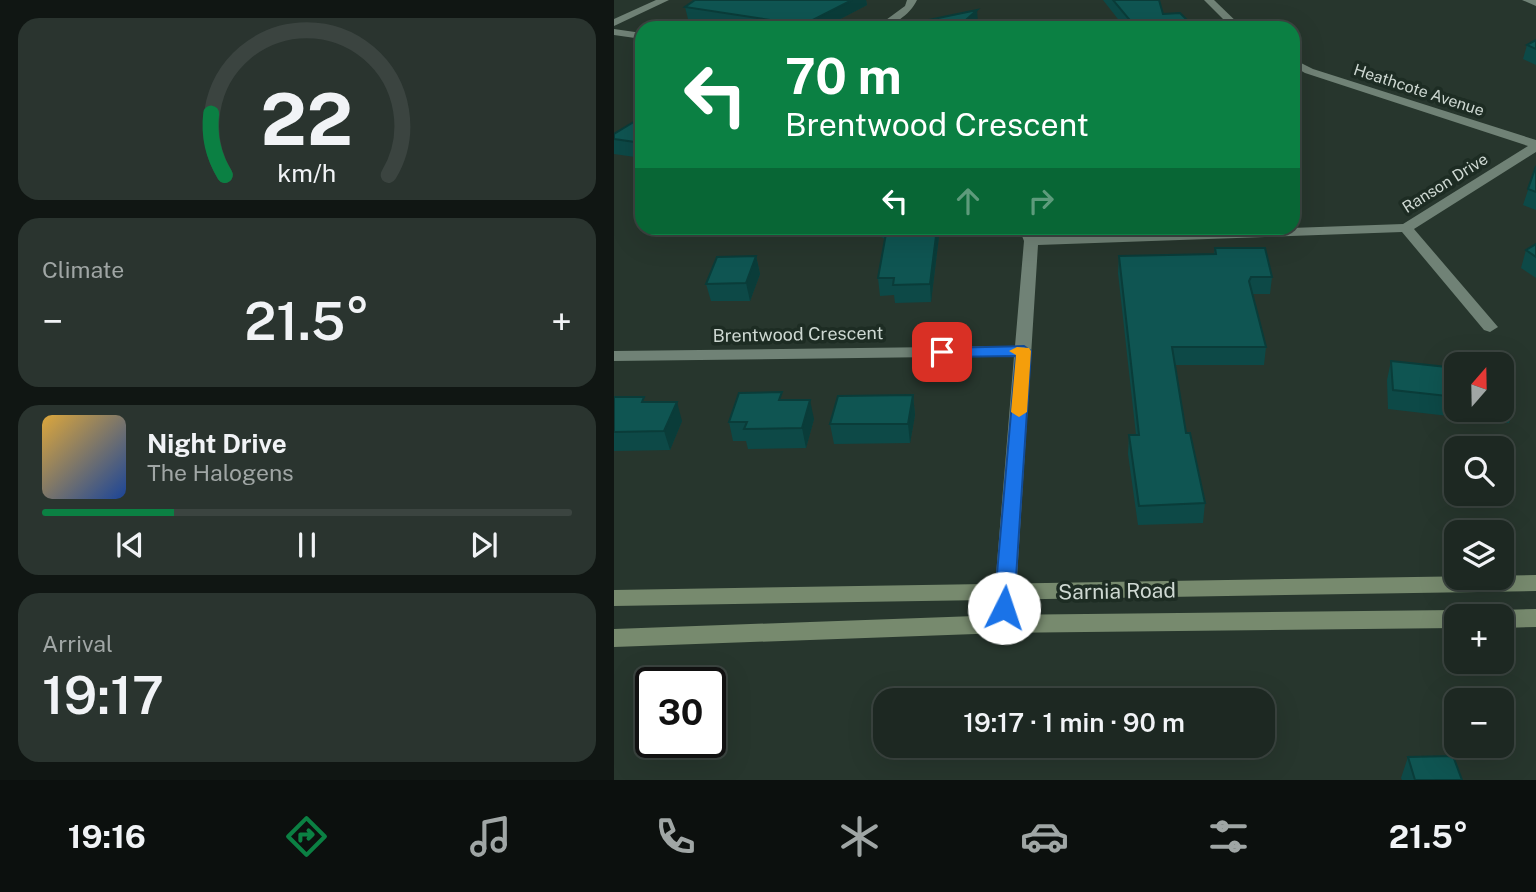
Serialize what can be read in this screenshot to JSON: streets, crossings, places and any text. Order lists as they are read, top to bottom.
{
  "streets": {
    "main road": ["Sarnia Road"],
    "street": ["Heathcote Avenue", "Ranson Drive", "Brentwood Crescent"]
  },
  "crossings": [
    ["Heathcote Avenue", "Ranson Drive"]
  ],
  "north": "top",
  "page": {
    "turn": ["70 m", "Brentwood Crescent"],
    "tile": [
      "Climate",
      ["Arrival", "19:17"]
    ],
    "heat": ["−", "21.5°", "+"],
    "map_buttons": ["+", "−"],
    "song": ["Night Drive", "The Halogens"],
    "limit": "30",
    "trip": "19:17 · 1 min · 90 m",
    "tabs": ["19:16", "21.5°"],
    "gauge": ["22", "km/h"]
  }
}
